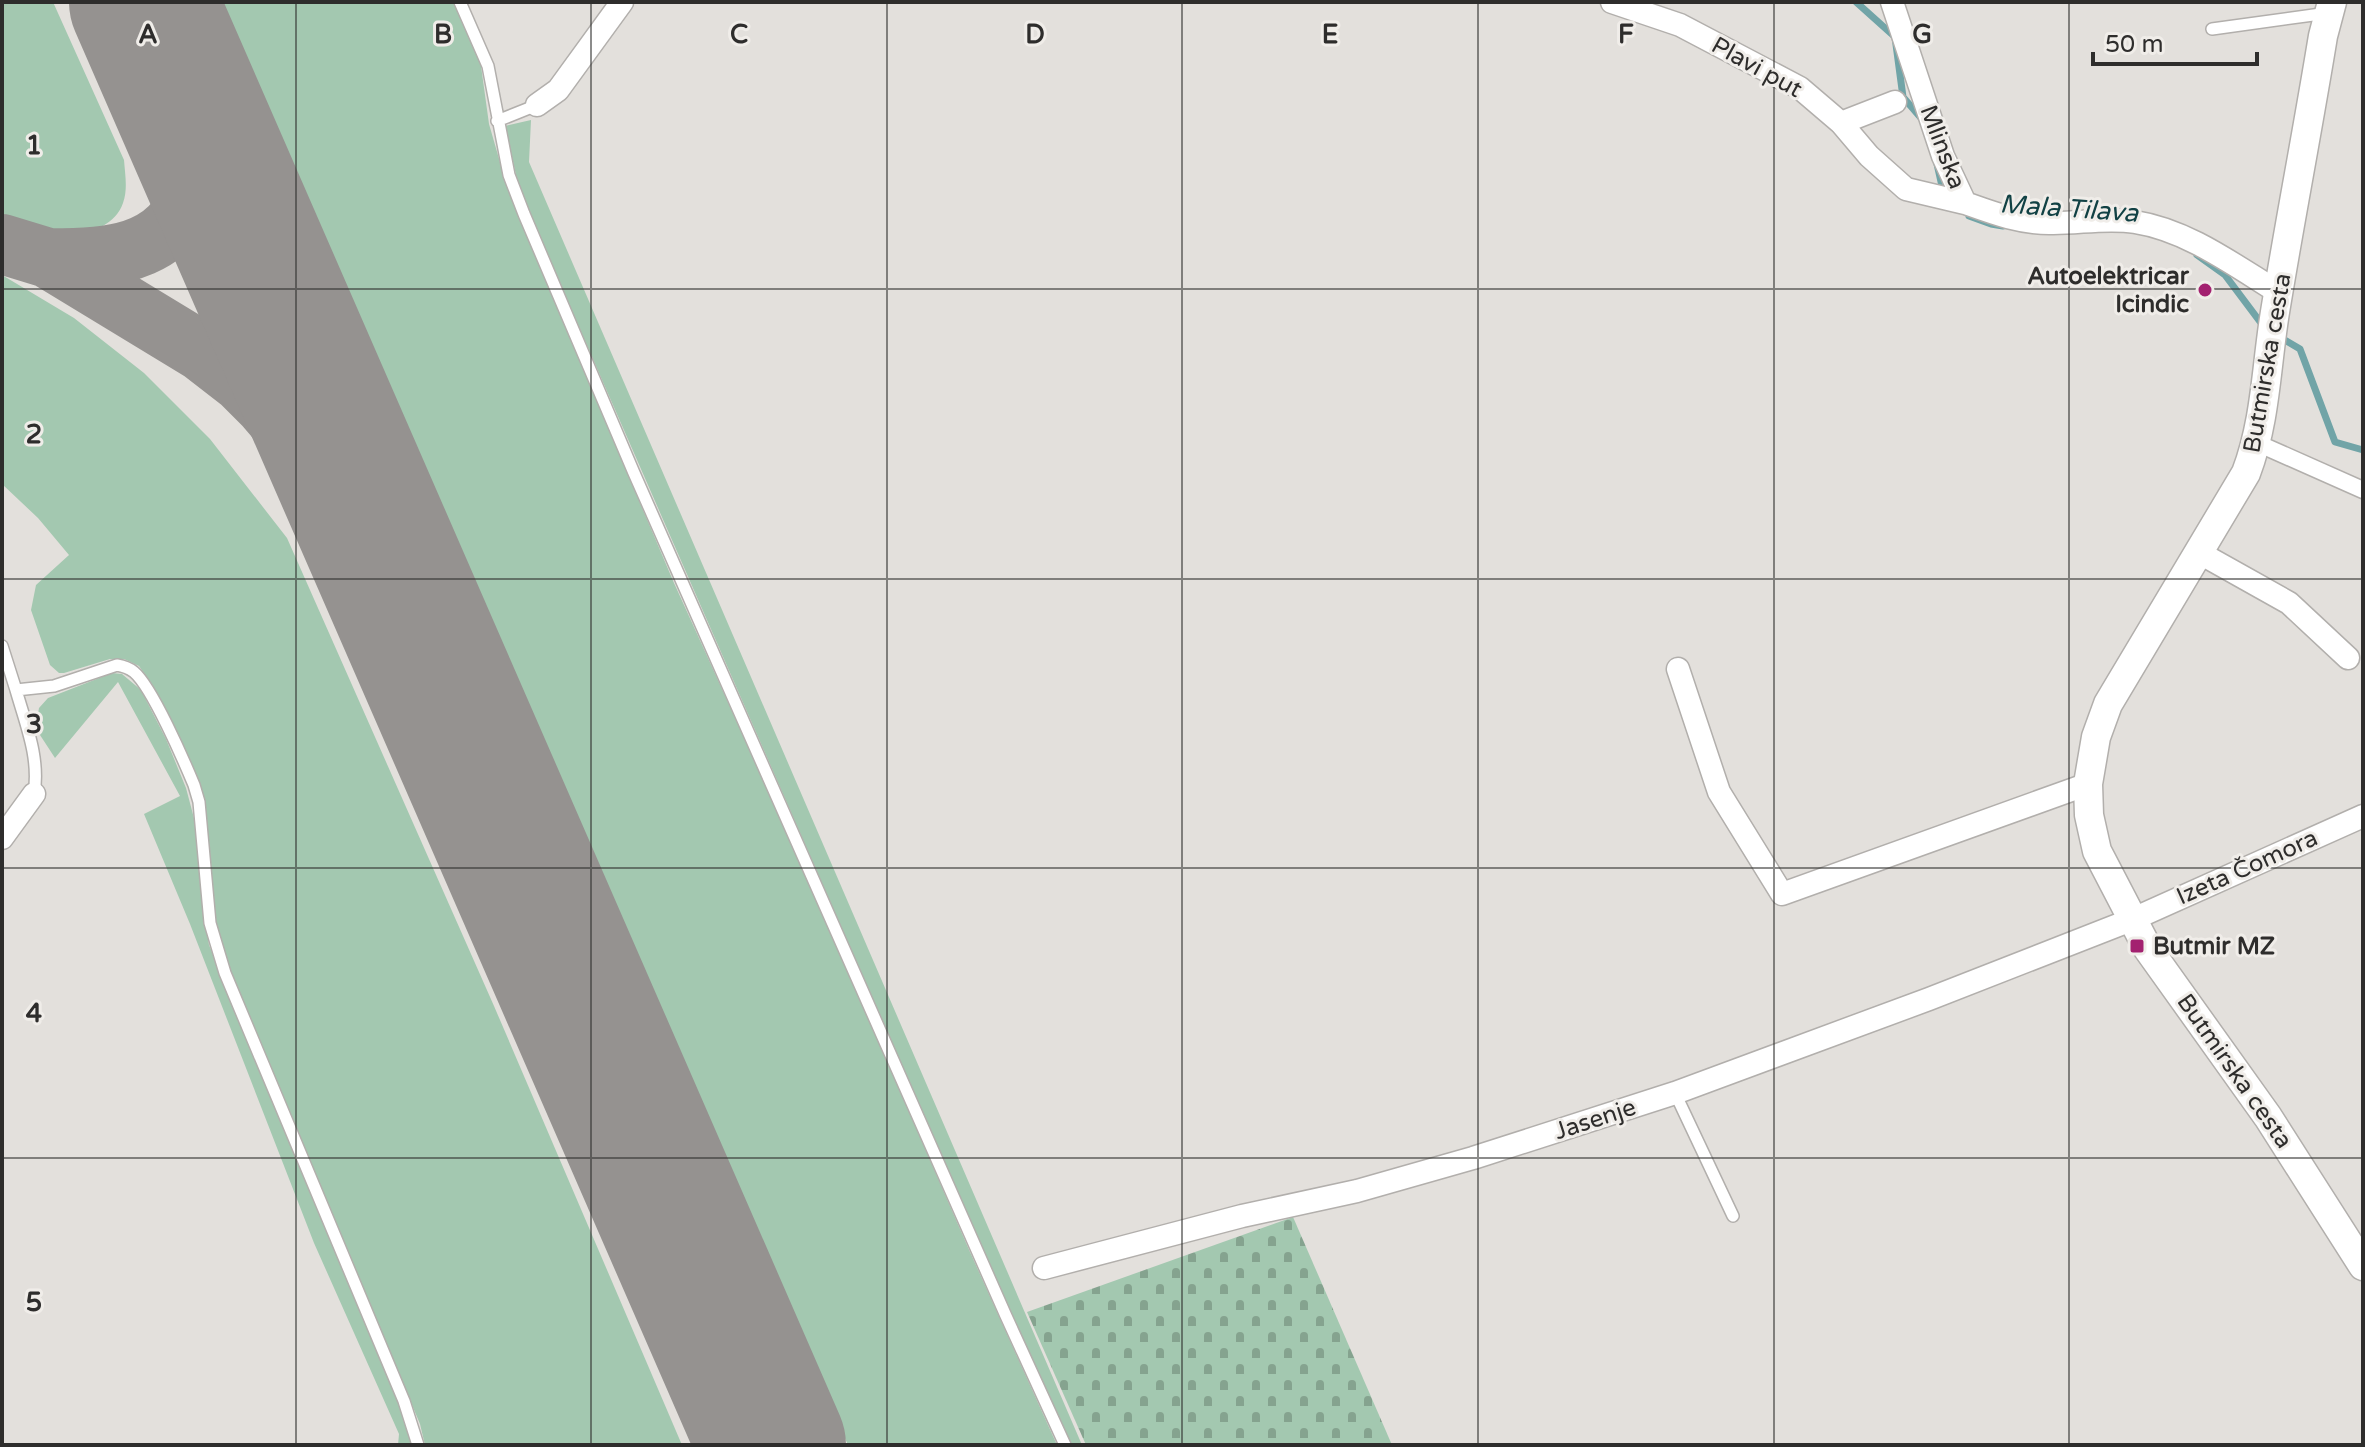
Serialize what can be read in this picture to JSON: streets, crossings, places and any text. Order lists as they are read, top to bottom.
{
  "streets": {
    "street": [
      "Plavi put",
      "Mlinska",
      "Butmirska cesta",
      "Izeta Čomora",
      "Jasenje"
    ]
  },
  "crossings": [
    ["Plavi put", "Mlinska"],
    ["Mlinska", "Butmirska cesta"],
    ["Butmirska cesta", "Izeta Čomora"],
    ["Butmirska cesta", "Jasenje"],
    ["Izeta Čomora", "Jasenje"]
  ],
  "water": ["Mala Tilava"],
  "places": {
    "other": ["Autoelektricar Icindic"],
    "transit": ["Butmir MZ"]
  },
  "scale_bar": "50 m",
  "grid": {
    "columns": [
      "A",
      "B",
      "C",
      "D",
      "E",
      "F",
      "G"
    ],
    "rows": [
      "1",
      "2",
      "3",
      "4",
      "5"
    ]
  }
}
